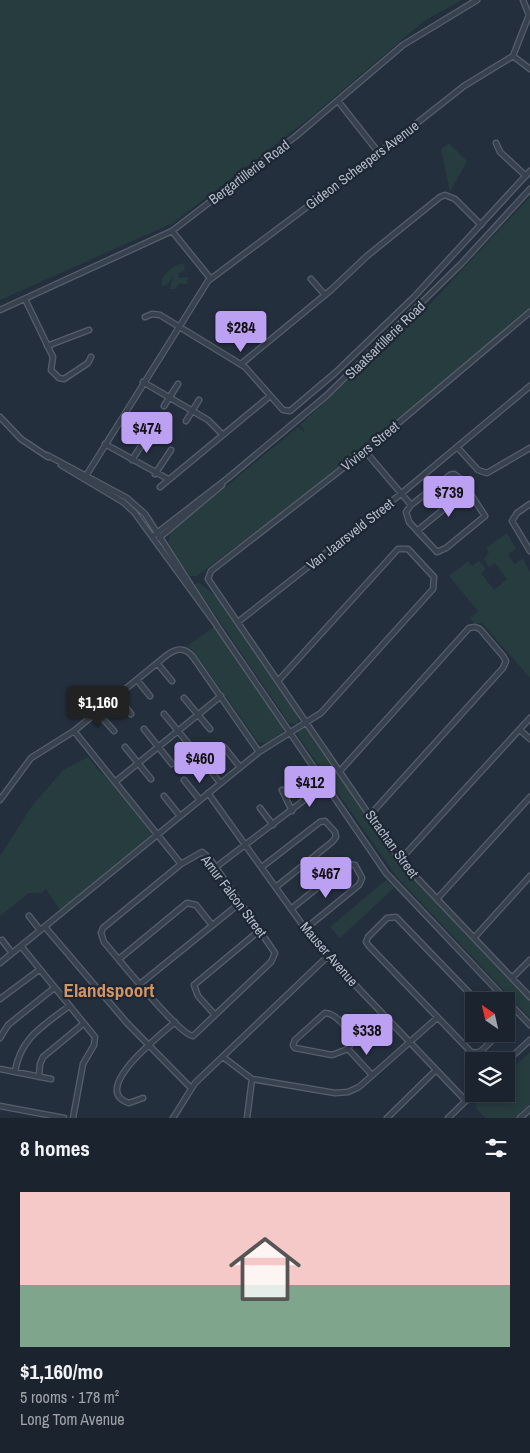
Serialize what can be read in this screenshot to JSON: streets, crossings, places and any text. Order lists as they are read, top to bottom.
{
  "streets": {
    "street": [
      "Gideon Scheepers Avenue",
      "Bergartillerie Road",
      "Staatsartillerie Road",
      "Viviers Street",
      "Van Jaarsveld Street",
      "Strachan Street",
      "Amur Falcon Street",
      "Mauser Avenue"
    ]
  },
  "crossings": [
    ["Gideon Scheepers Avenue", "Strachan Street"],
    ["Staatsartillerie Road", "Strachan Street"],
    ["Viviers Street", "Strachan Street"],
    ["Van Jaarsveld Street", "Strachan Street"]
  ],
  "districts": ["Elandspoort"],
  "north": "top left",
  "page": {
    "price": [
      "$284",
      "$474",
      "$739",
      "$1,160",
      "$460",
      "$412",
      "$467",
      "$338"
    ],
    "heading": "8 homes",
    "list": [
      {
        "name": "$1,160/mo",
        "note": "5 rooms · 178 m² · Long Tom Avenue"
      }
    ]
  }
}
